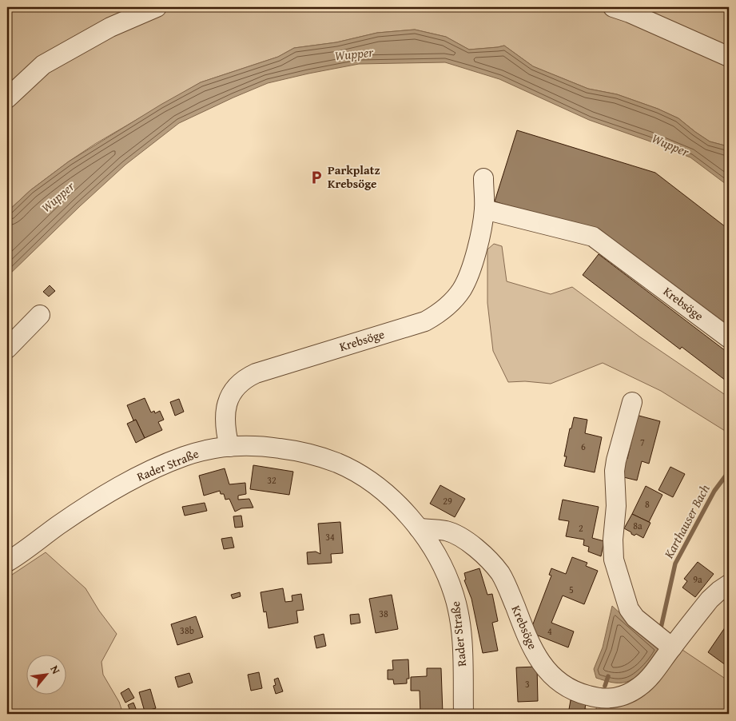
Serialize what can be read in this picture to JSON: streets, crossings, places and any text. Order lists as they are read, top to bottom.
{
  "streets": {
    "street": ["Krebsöge", "Rader Straße"]
  },
  "crossings": [
    ["Krebsöge", "Rader Straße"]
  ],
  "water": ["Wupper", "Karthauser Bach"],
  "places": {
    "parking": ["Parkplatz Krebsöge"]
  },
  "house_numbers": [
    "7",
    "6",
    "32",
    "29",
    "8",
    "8a",
    "2",
    "34",
    "9a",
    "5",
    "38",
    "38b",
    "4",
    "3"
  ],
  "north": "top right"
}
